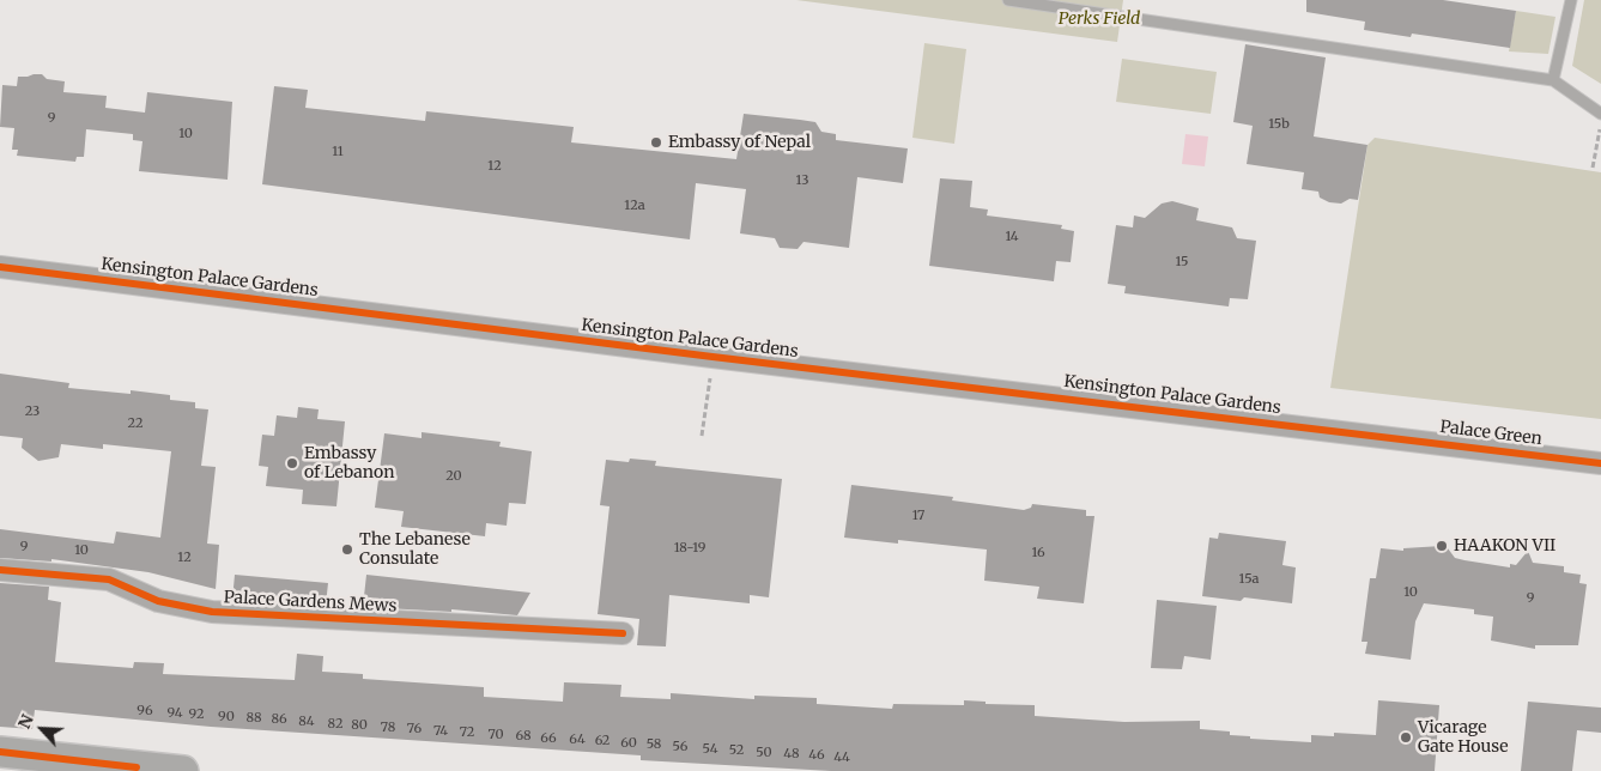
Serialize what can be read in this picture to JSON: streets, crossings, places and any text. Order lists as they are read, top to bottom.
{
  "streets": {
    "street": ["Kensington Palace Gardens", "Palace Green", "Palace Gardens Mews"]
  },
  "crossings": [
    ["Kensington Palace Gardens", "Palace Green"]
  ],
  "parks": ["Perks Field"],
  "places": [
    "Embassy of Nepal",
    "Embassy of Lebanon",
    "HAAKON VII",
    "The Lebanese Consulate",
    "Vicarage Gate House"
  ],
  "house_numbers": [
    "9",
    "15b",
    "10",
    "11",
    "12",
    "13",
    "12a",
    "14",
    "15",
    "23",
    "22",
    "20",
    "17",
    "9",
    "18-19",
    "10",
    "16",
    "12",
    "15a",
    "10",
    "9",
    "96",
    "94",
    "92",
    "90",
    "88",
    "86",
    "84",
    "82",
    "80",
    "78",
    "76",
    "74",
    "72",
    "70",
    "68",
    "66",
    "64",
    "62",
    "60",
    "58",
    "56",
    "54",
    "52",
    "50",
    "48",
    "46",
    "44"
  ],
  "north": "top left"
}
